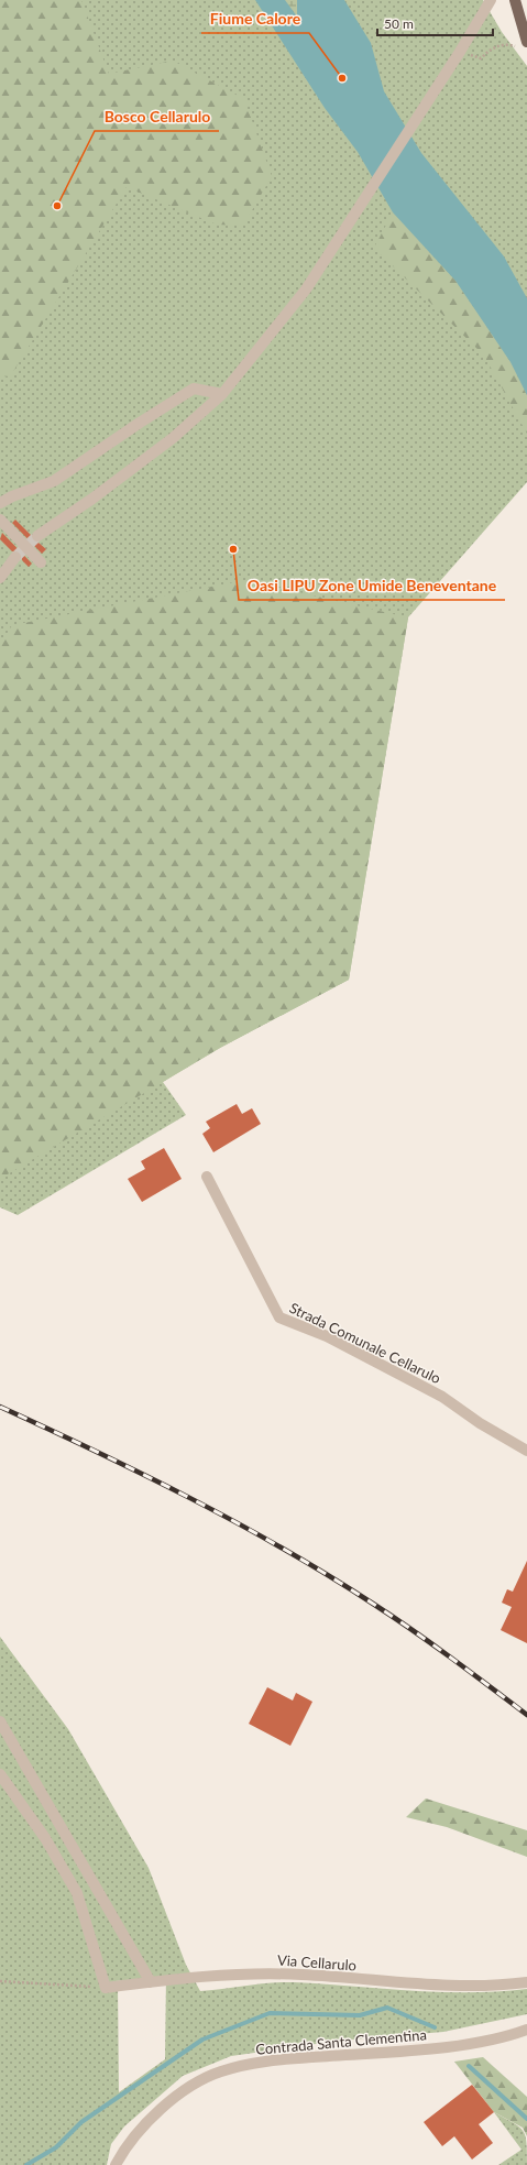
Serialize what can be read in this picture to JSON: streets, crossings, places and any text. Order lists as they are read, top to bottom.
{
  "streets": {
    "street": ["Strada Comunale Cellarulo", "Via Cellarulo", "Contrada Santa Clementina"]
  },
  "places": ["Fiume Calore", "Bosco Cellarulo", "Oasi LIPU Zone Umide Beneventane"],
  "scale_bar": "50 m"
}
